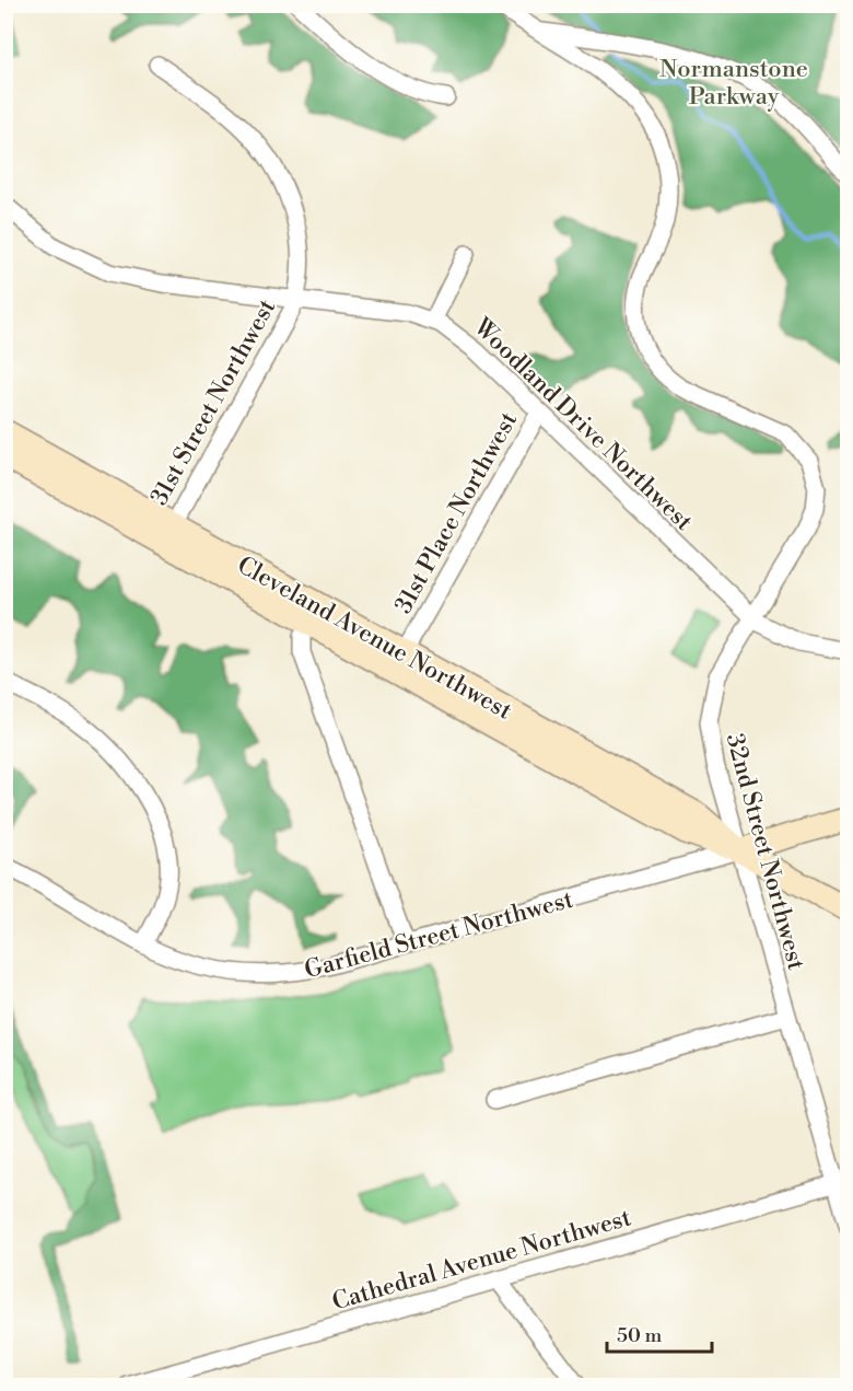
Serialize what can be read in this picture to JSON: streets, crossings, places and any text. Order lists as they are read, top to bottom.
{
  "streets": {
    "main road": ["Cleveland Avenue Northwest", "Garfield Street Northwest"],
    "street": [
      "31st Street Northwest",
      "Woodland Drive Northwest",
      "31st Place Northwest",
      "32nd Street Northwest",
      "Cathedral Avenue Northwest"
    ]
  },
  "crossings": [
    ["31st Street Northwest", "Woodland Drive Northwest"],
    ["31st Street Northwest", "Cleveland Avenue Northwest"],
    ["Woodland Drive Northwest", "31st Place Northwest"],
    ["Woodland Drive Northwest", "32nd Street Northwest"],
    ["31st Place Northwest", "Cleveland Avenue Northwest"],
    ["Cleveland Avenue Northwest", "32nd Street Northwest"],
    ["Cleveland Avenue Northwest", "Garfield Street Northwest"],
    ["32nd Street Northwest", "Garfield Street Northwest"],
    ["32nd Street Northwest", "Cathedral Avenue Northwest"]
  ],
  "parks": ["Normanstone Parkway"],
  "scale_bar": "50 m"
}
